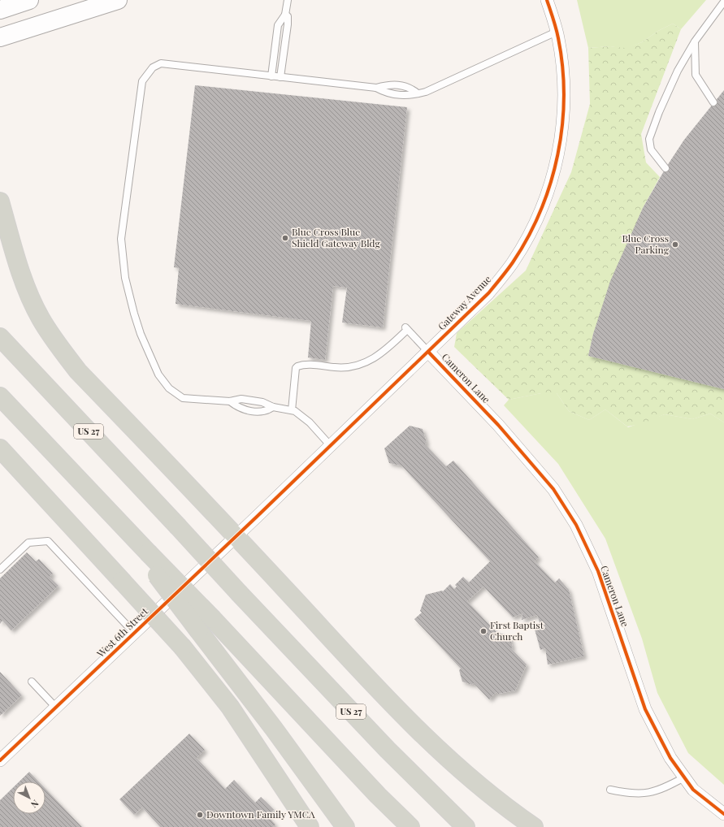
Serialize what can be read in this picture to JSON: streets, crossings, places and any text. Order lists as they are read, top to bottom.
{
  "streets": {
    "highway": ["US 27"],
    "street": ["Gateway Avenue", "Cameron Lane", "West 6th Street"]
  },
  "crossings": [
    ["Gateway Avenue", "Cameron Lane"],
    ["Gateway Avenue", "West 6th Street"]
  ],
  "places": [
    "Blue Cross Blue Shield Gateway Bldg",
    "Blue Cross Parking",
    "First Baptist Church",
    "Downtown Family YMCA"
  ],
  "north": "bottom right"
}
